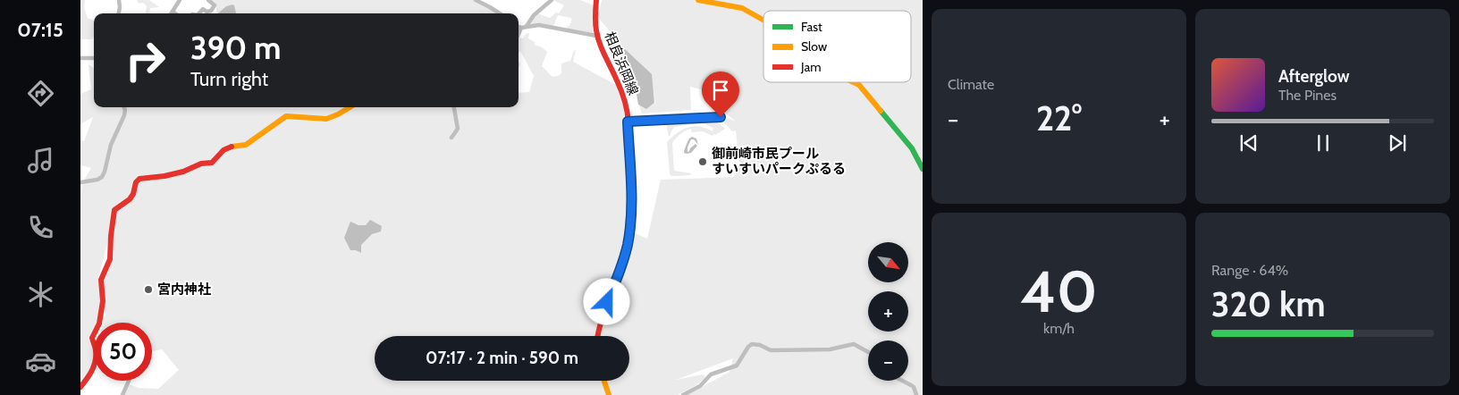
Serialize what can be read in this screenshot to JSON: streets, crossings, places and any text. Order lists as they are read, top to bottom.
{
  "streets": {
    "street": ["相良浜岡線"]
  },
  "places": ["御前崎市民プール すいすいパークぷるる", "宮内神社"],
  "legend": ["Fast", "Slow", "Jam"],
  "north": "bottom right",
  "page": {
    "tabs": "07:15",
    "tile": [
      "Climate",
      ["40", "km/h"],
      ["Range · 64%", "320 km"]
    ],
    "turn": ["390 m", "Turn right"],
    "song": ["Afterglow", "The Pines"],
    "heat": ["−", "22°", "+"],
    "map_buttons": ["+", "−"],
    "limit": "50",
    "trip": "07:17 · 2 min · 590 m"
  }
}
